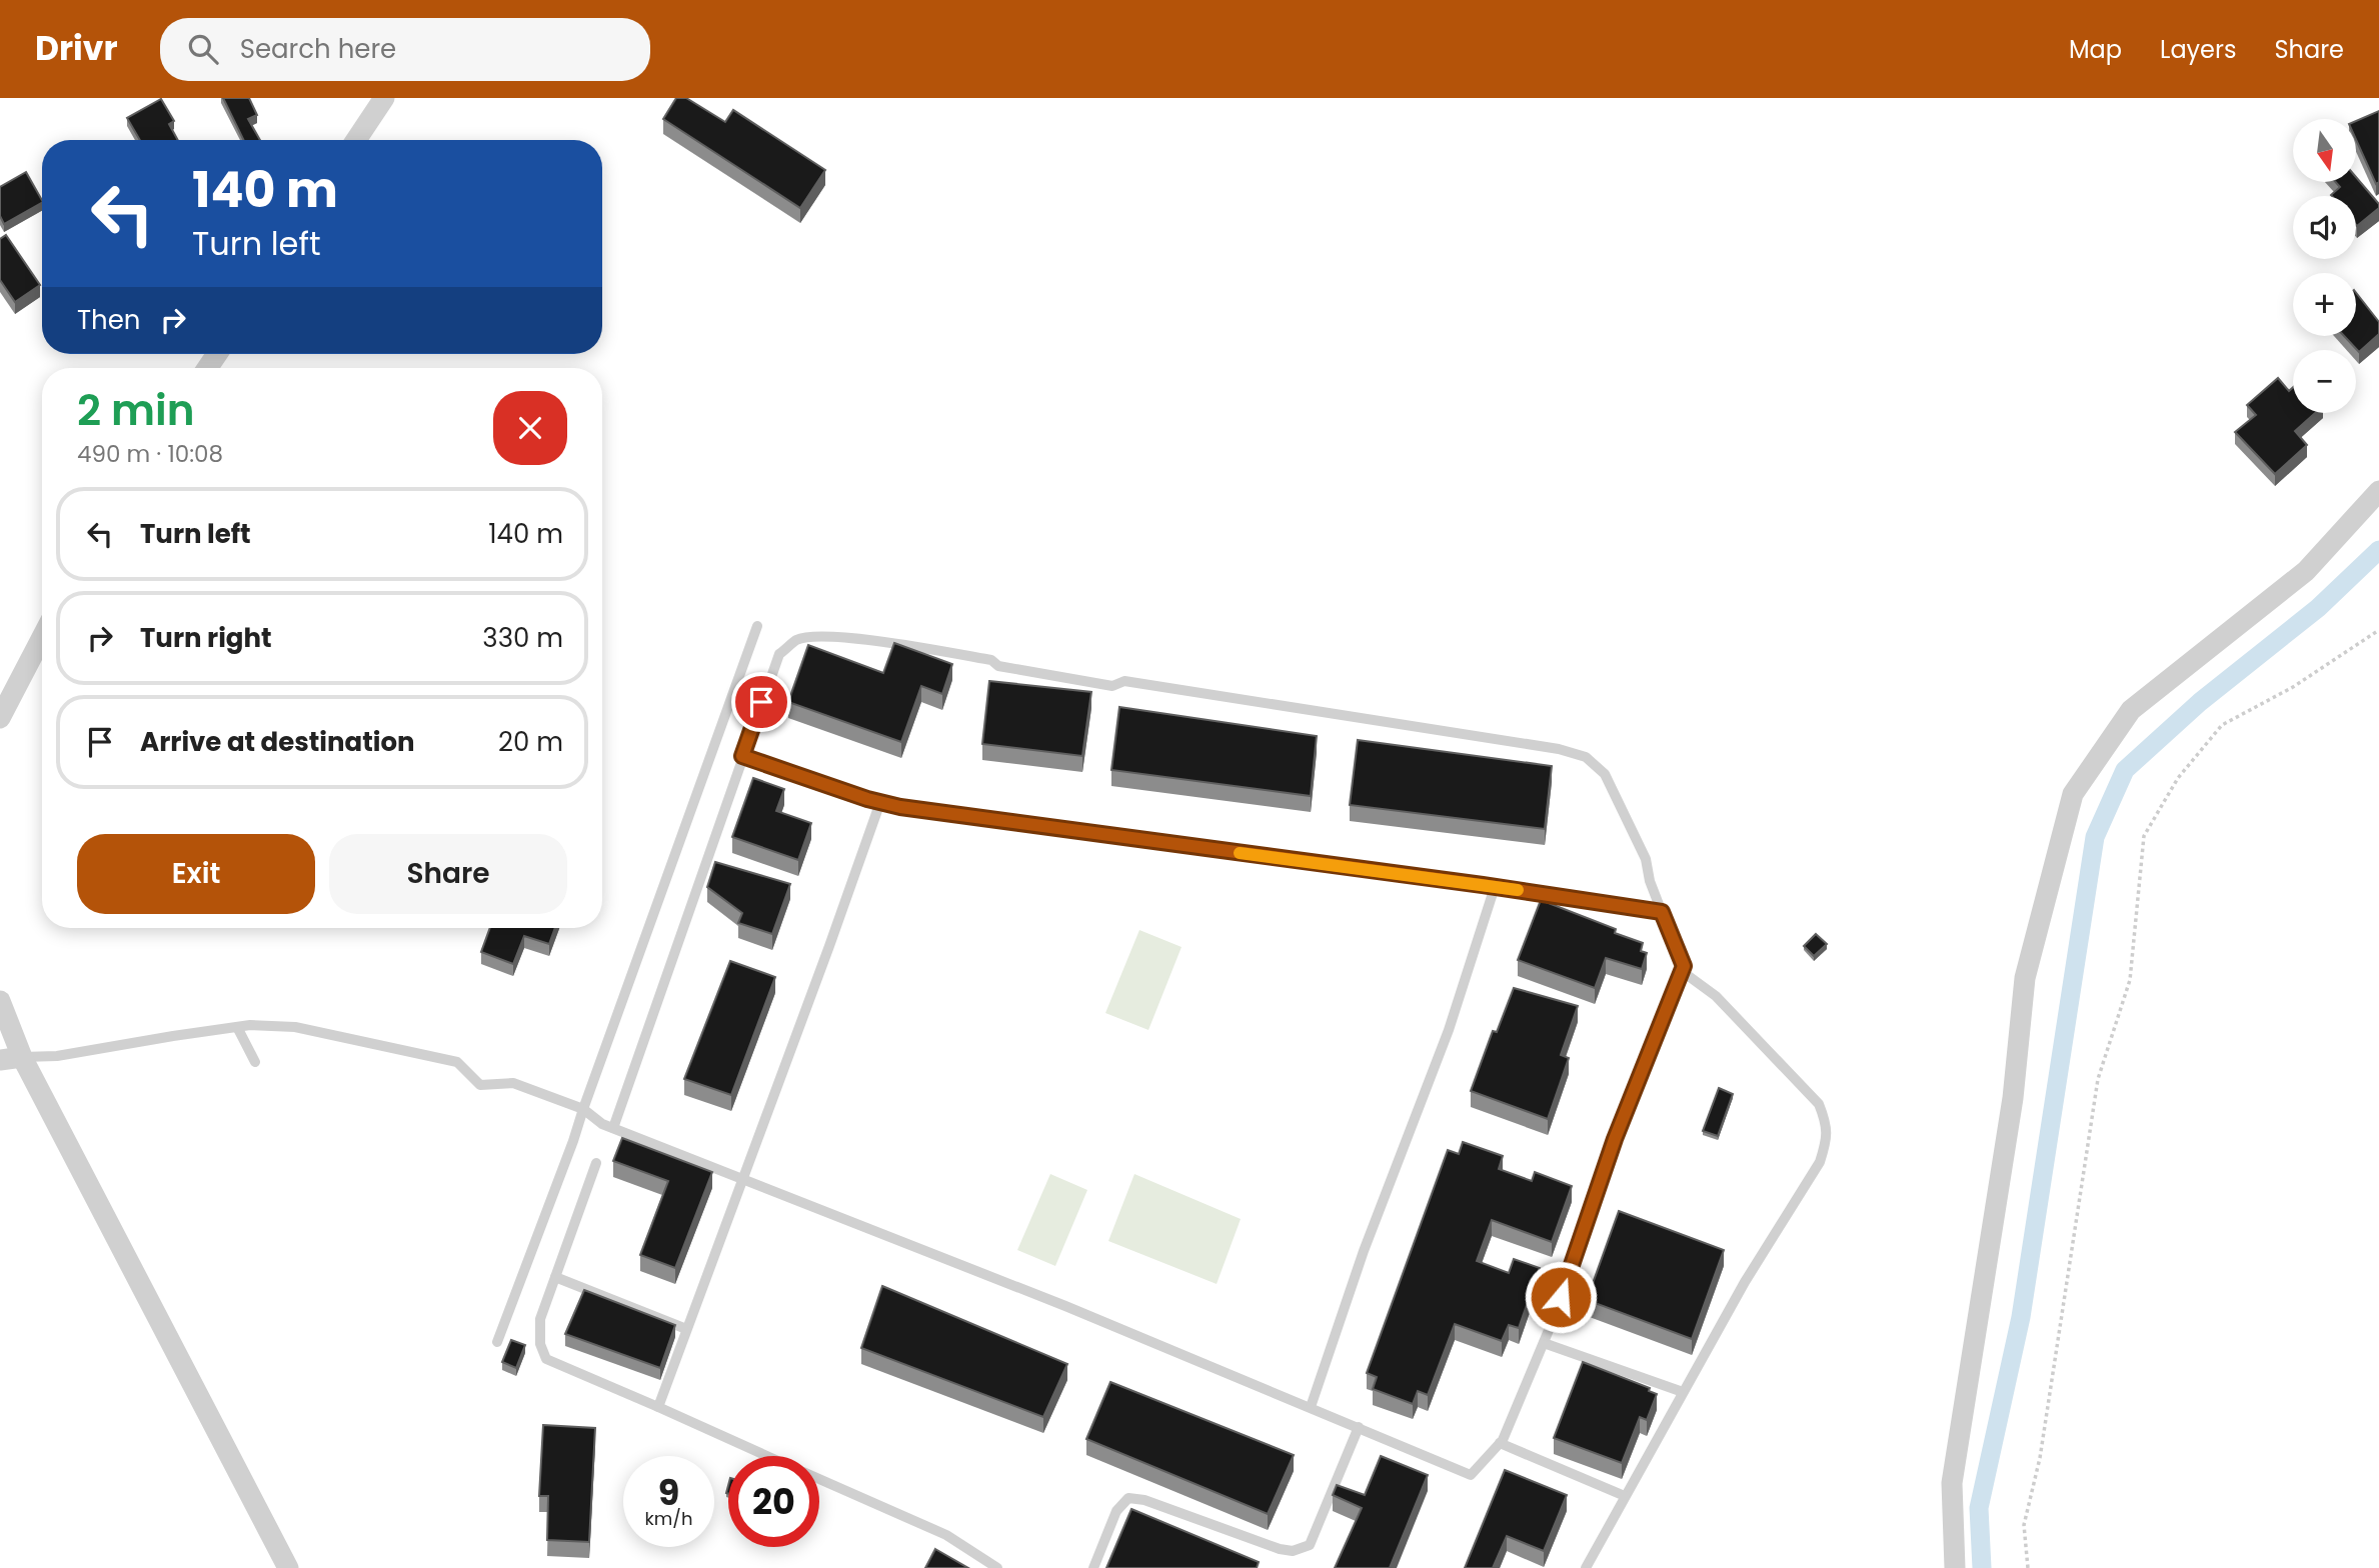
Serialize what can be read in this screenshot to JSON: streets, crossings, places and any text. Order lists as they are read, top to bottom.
{
  "north": "bottom",
  "page": {
    "header": "Drivr",
    "search": "Search here",
    "nav": ["Map", "Layers", "Share"],
    "map_buttons": ["+", "−"],
    "turn": ["140 m", "Turn left"],
    "then": "Then",
    "heading": ["2 min", "490 m · 10:08"],
    "list": [
      {
        "name": "Turn left",
        "value": "140 m"
      },
      {
        "name": "Turn right",
        "value": "330 m"
      },
      {
        "name": "Arrive at destination",
        "value": "20 m"
      }
    ],
    "buttons": ["Exit", "Share"],
    "speed": "9 km/h",
    "limit": "20"
  }
}
